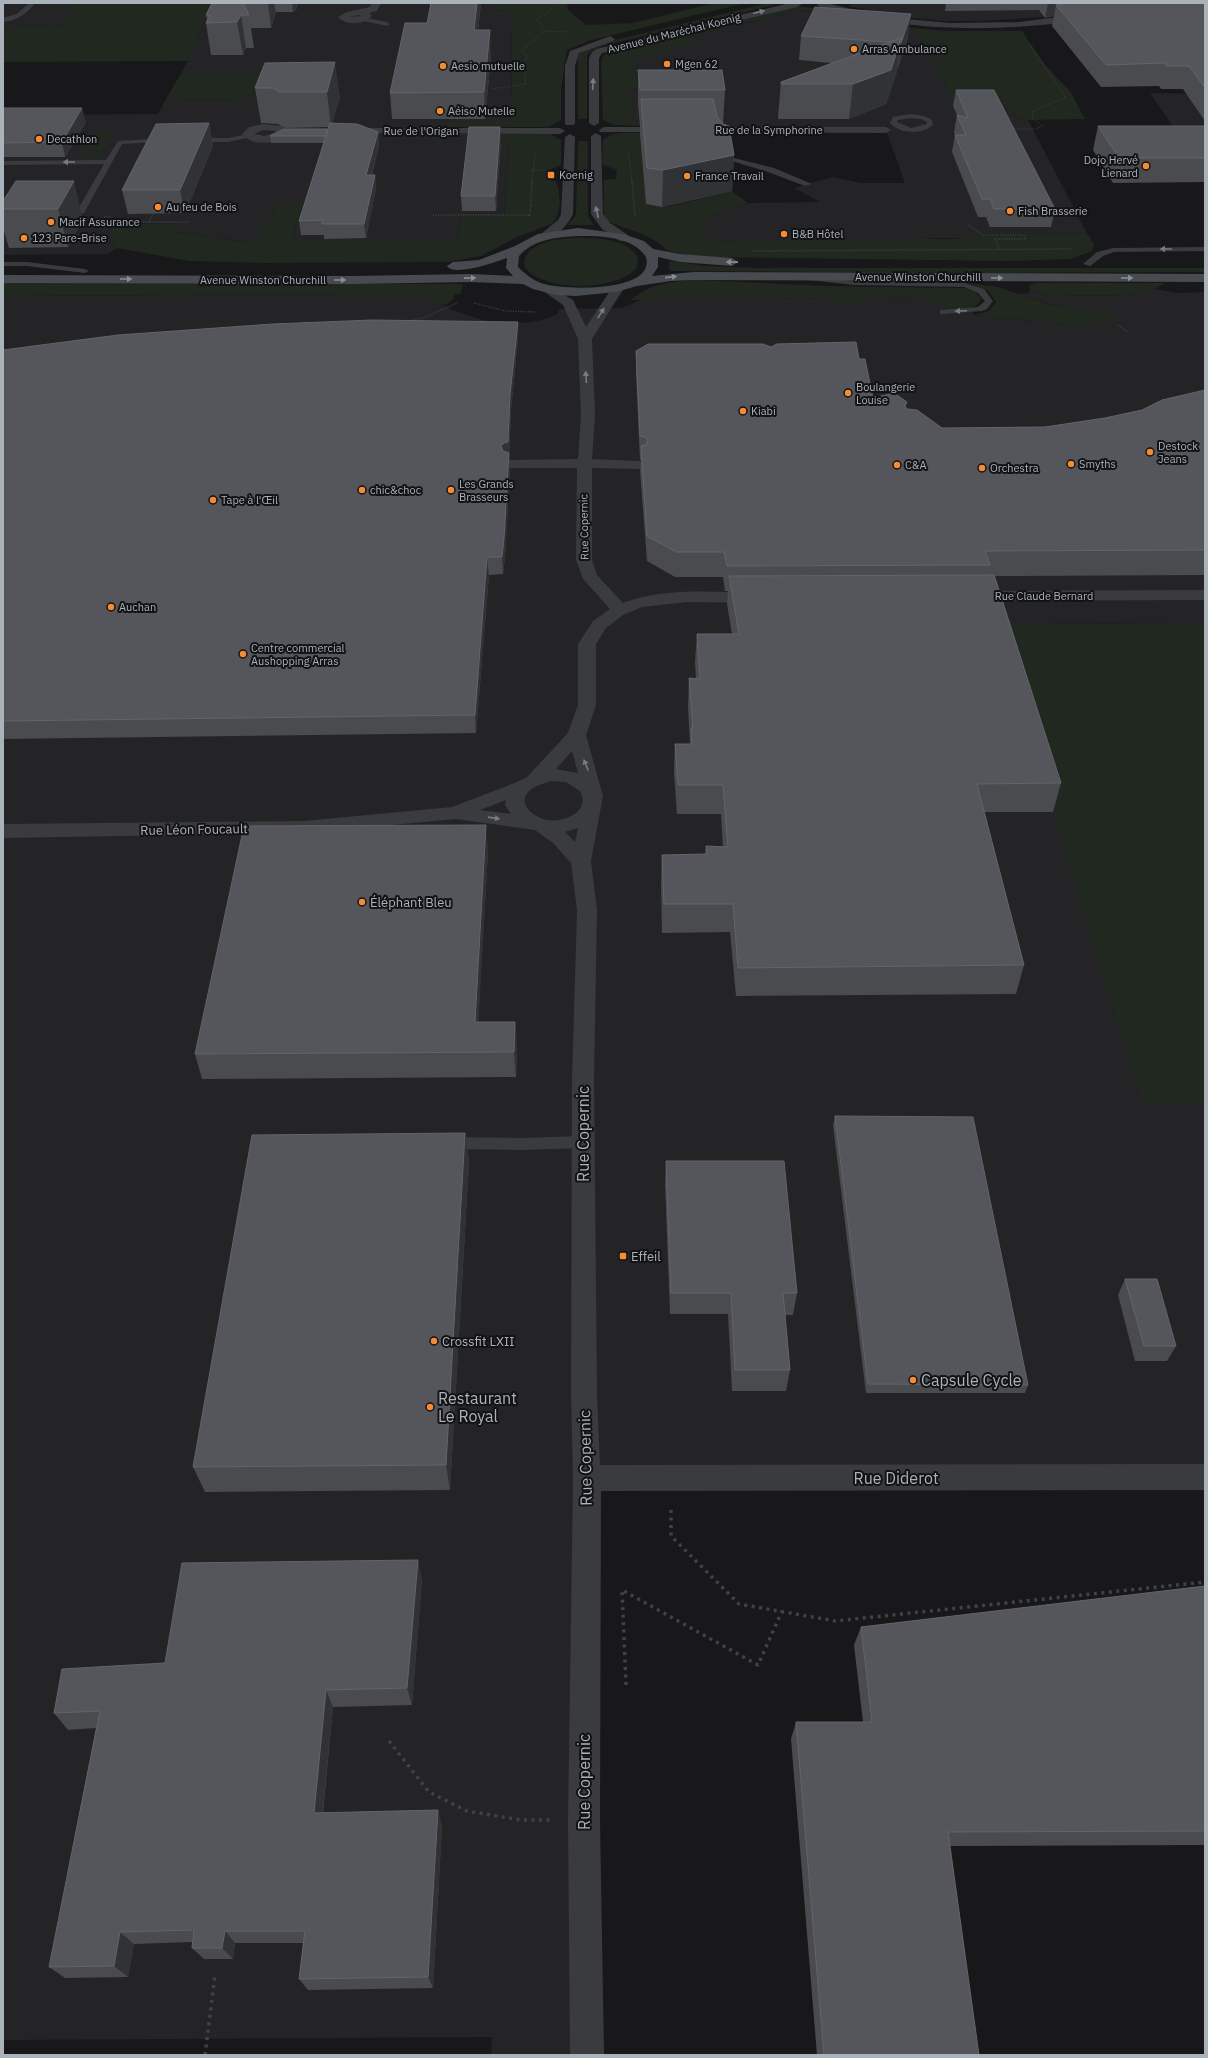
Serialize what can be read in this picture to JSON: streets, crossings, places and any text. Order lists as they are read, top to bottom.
{
  "streets": {
    "main road": ["Avenue Winston Churchill"],
    "street": [
      "Avenue du Maréchal Koenig",
      "Rue de la Symphorine",
      "Rue de l'Origan",
      "Rue Copernic",
      "Rue Claude Bernard",
      "Rue Léon Foucault",
      "Rue Diderot"
    ]
  },
  "crossings": [
    ["Rue de la Symphorine", "Rue de l'Origan"],
    ["Rue Copernic", "Rue Léon Foucault"],
    ["Rue Copernic", "Rue Diderot"]
  ],
  "places": {
    "other": [
      "Arras Ambulance",
      "Mgen 62",
      "Aesio mutuelle",
      "Aéiso Mutelle",
      "Decathlon",
      "Dojo Hervé Lienard",
      "France Travail",
      "Au feu de Bois",
      "Fish Brasserie",
      "Macif Assurance",
      "B&B Hôtel",
      "123 Pare-Brise",
      "Boulangerie Louise",
      "Kiabi",
      "Destock Jeans",
      "Smyths",
      "C&A",
      "Orchestra",
      "chic&choc",
      "Les Grands Brasseurs",
      "Tape à l'Œil",
      "Auchan",
      "Centre commercial Aushopping Arras",
      "Éléphant Bleu",
      "Crossfit LXII",
      "Capsule Cycle",
      "Restaurant Le Royal"
    ],
    "transit": ["Koenig", "Effeil"]
  }
}
